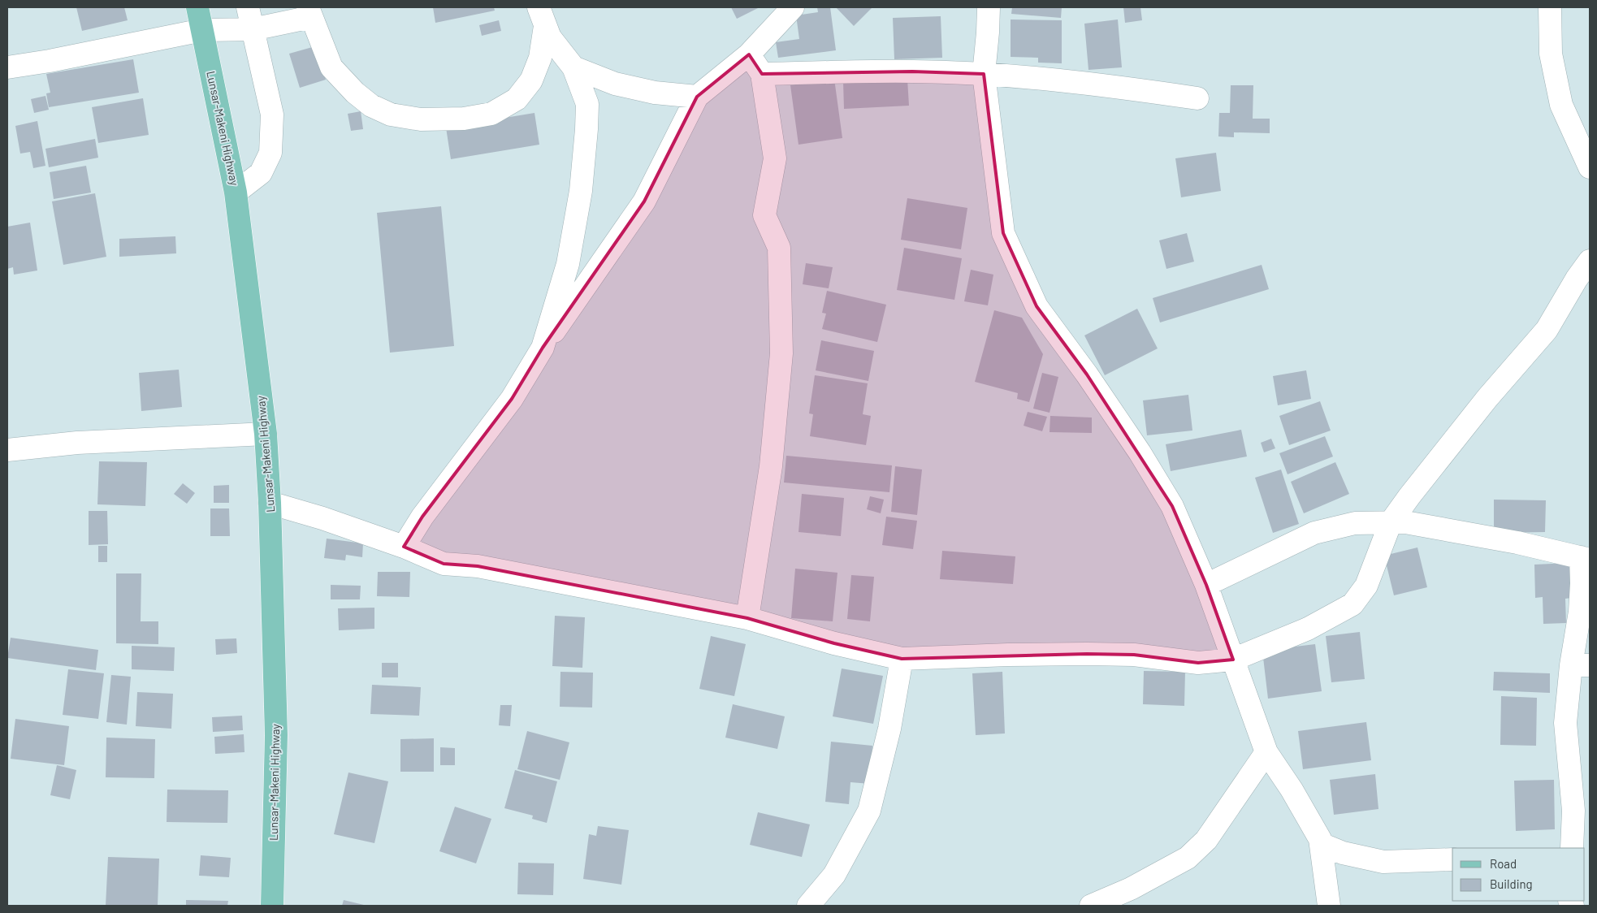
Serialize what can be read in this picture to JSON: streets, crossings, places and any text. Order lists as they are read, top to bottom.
{
  "streets": {
    "main road": ["Lunsar-Makeni Highway"]
  },
  "legend": ["Road", "Building"]
}
